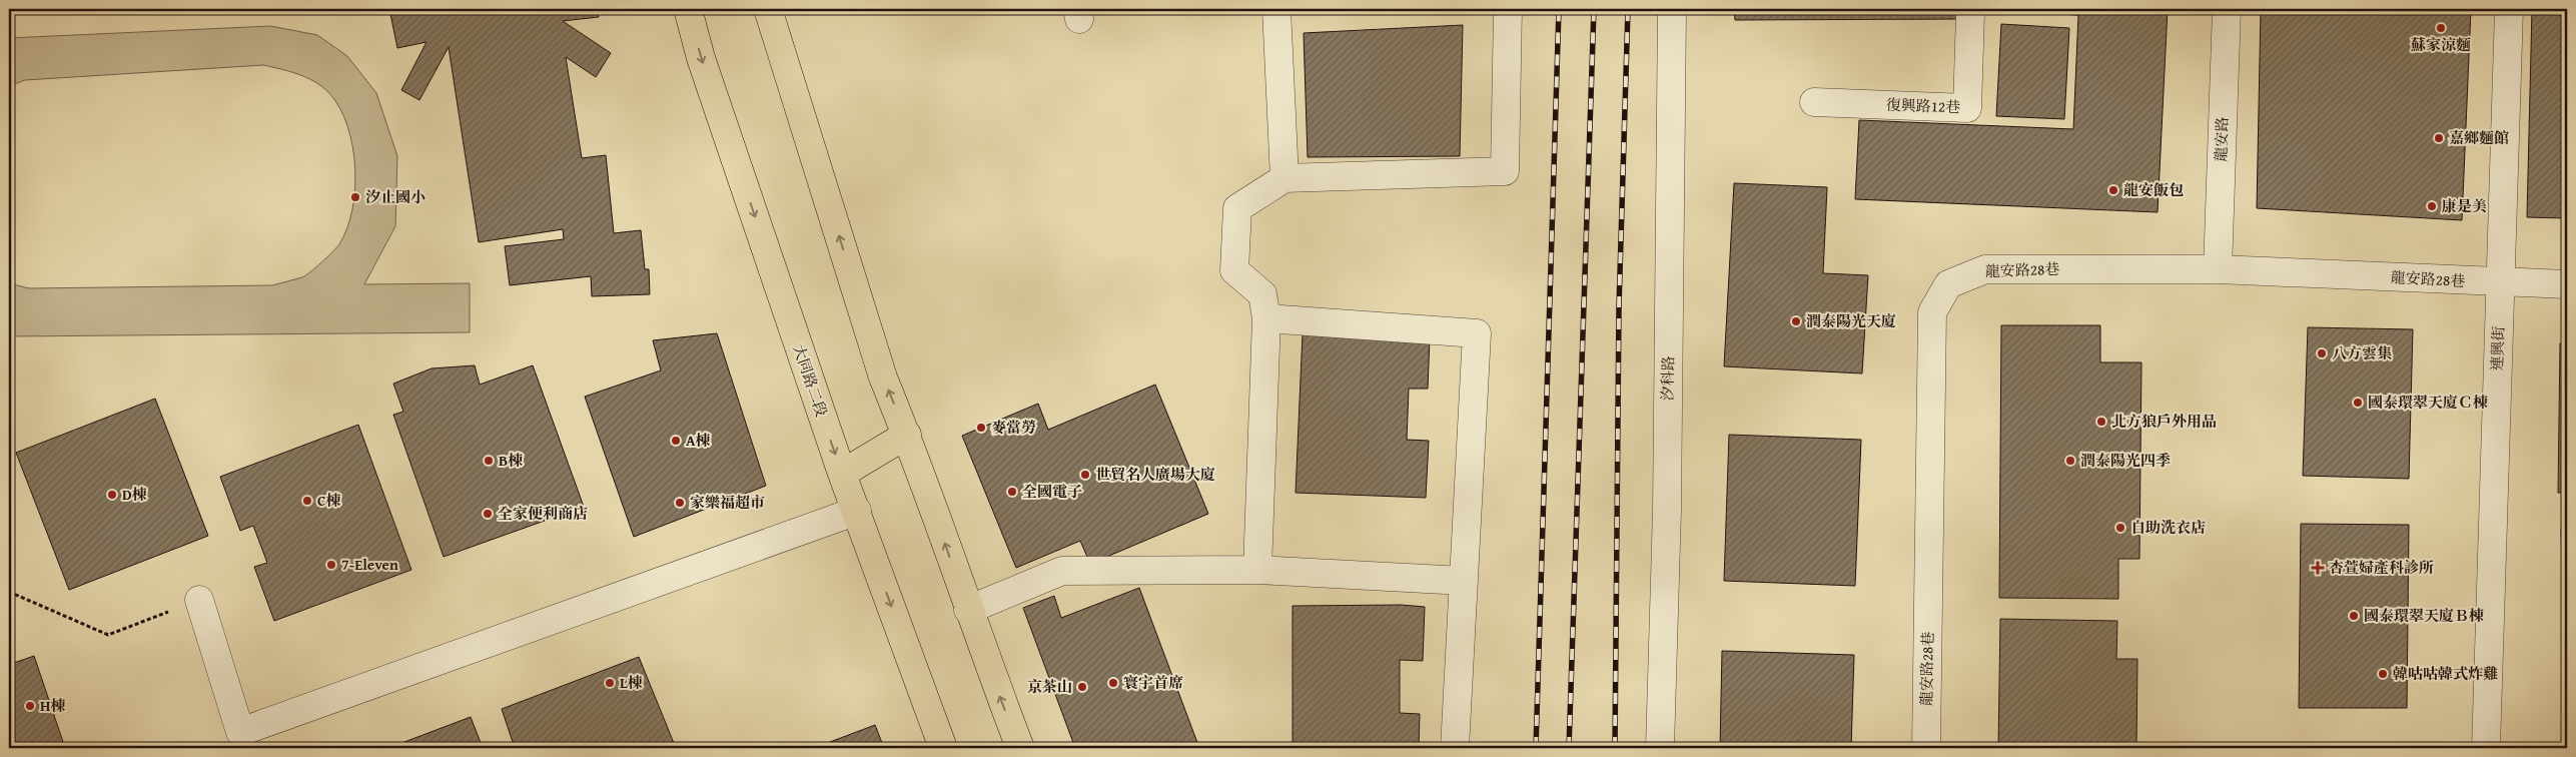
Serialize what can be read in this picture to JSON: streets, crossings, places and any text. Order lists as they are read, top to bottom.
{
  "streets": {
    "main road": ["大同路二段"],
    "street": [
      "復興路12巷",
      "龍安路",
      "龍安路28巷",
      "連興街",
      "汐科路"
    ]
  },
  "crossings": [
    ["龍安路", "龍安路28巷"],
    ["龍安路28巷", "連興街"]
  ],
  "places": {
    "other": [
      "蘇家涼麵",
      "嘉鄉麵館",
      "龍安飯包",
      "汐止國小",
      "康是美",
      "潤泰陽光天廈",
      "八方雲集",
      "國泰環翠天廈Ｃ棟",
      "北方狼戶外用品",
      "麥當勞",
      "A棟",
      "B棟",
      "潤泰陽光四季",
      "世貿名人廣場大廈",
      "全國電子",
      "D棟",
      "C棟",
      "家樂福超市",
      "全家便利商店",
      "自助洗衣店",
      "7-Eleven",
      "國泰環翠天廈Ｂ棟",
      "韓咕咕韓式炸雞",
      "L棟",
      "寰宇首席",
      "京茶山",
      "H棟"
    ],
    "health": ["杏萱婦產科診所"]
  }
}
